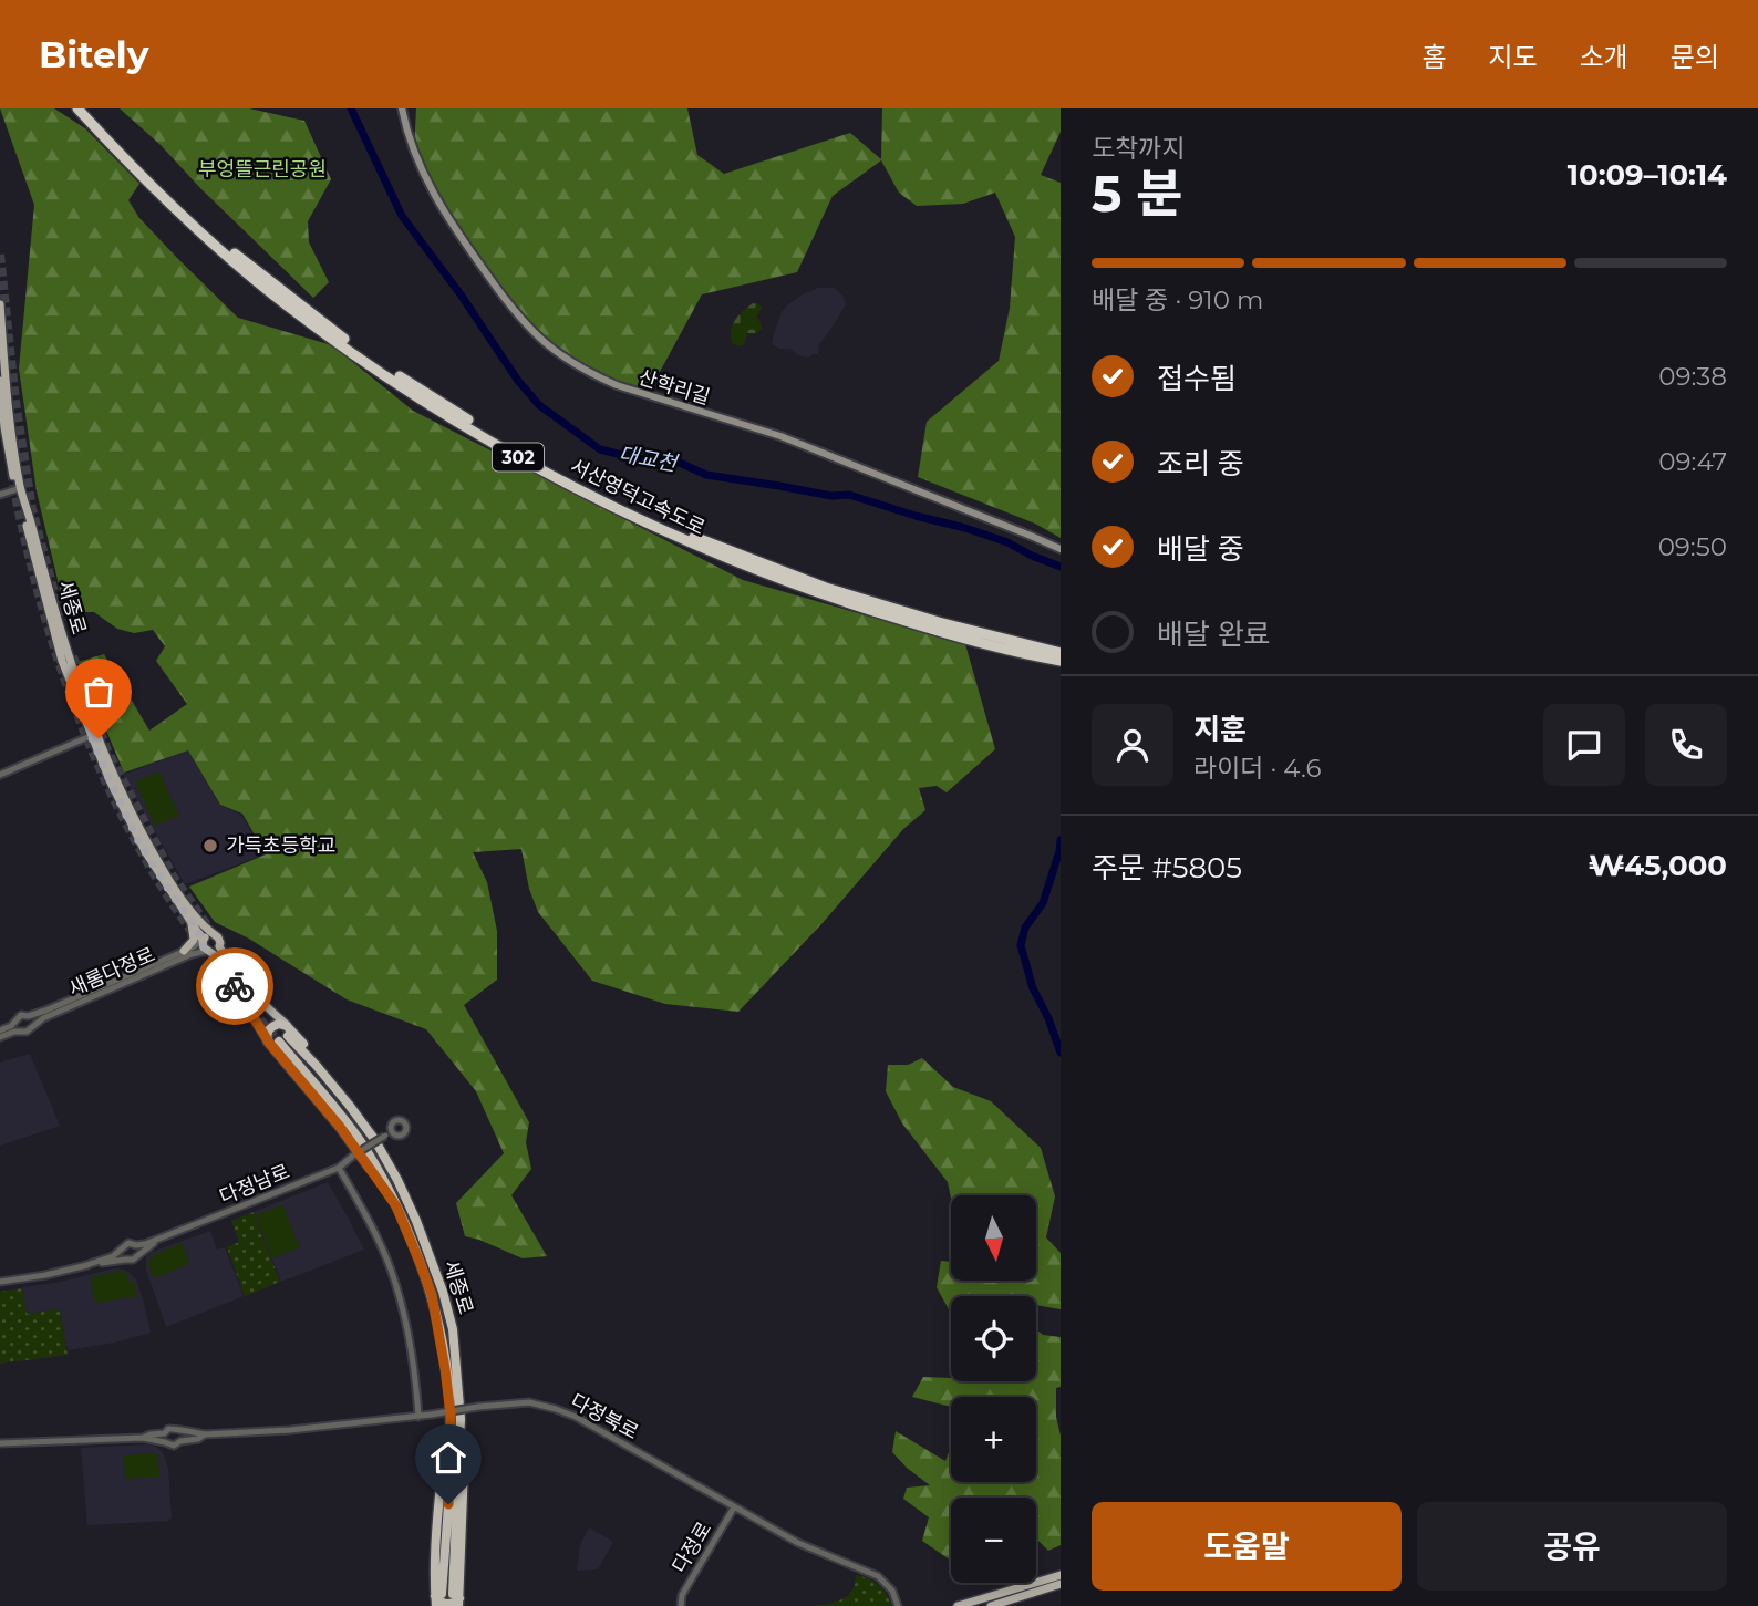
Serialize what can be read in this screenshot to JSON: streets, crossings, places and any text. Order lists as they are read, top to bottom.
{
  "streets": {
    "highway": ["302", "서산영덕고속도로", "세종로"],
    "main road": ["산학리길"],
    "street": [
      "새롬다정로",
      "다정남로",
      "다정북로",
      "다정로"
    ]
  },
  "crossings": [
    ["세종로", "새롬다정로"],
    ["다정북로", "다정로"]
  ],
  "water": ["대교천"],
  "parks": ["부엉뜰근린공원"],
  "places": ["가득초등학교"],
  "north": "bottom",
  "page": {
    "header": "Bitely",
    "nav": [
      "홈",
      "지도",
      "소개",
      "문의"
    ],
    "heading": ["5 분", "도착까지", "10:09–10:14"],
    "panel": [
      "지훈",
      "라이더 · 4.6",
      "주문 #5805",
      "₩45,000"
    ],
    "bar": "배달 중 · 910 m",
    "list": [
      ["접수됨", "09:38"],
      ["조리 중", "09:47"],
      ["배달 중", "09:50"],
      "배달 완료"
    ],
    "map_buttons": ["+", "−"],
    "buttons": ["도움말", "공유"]
  }
}
